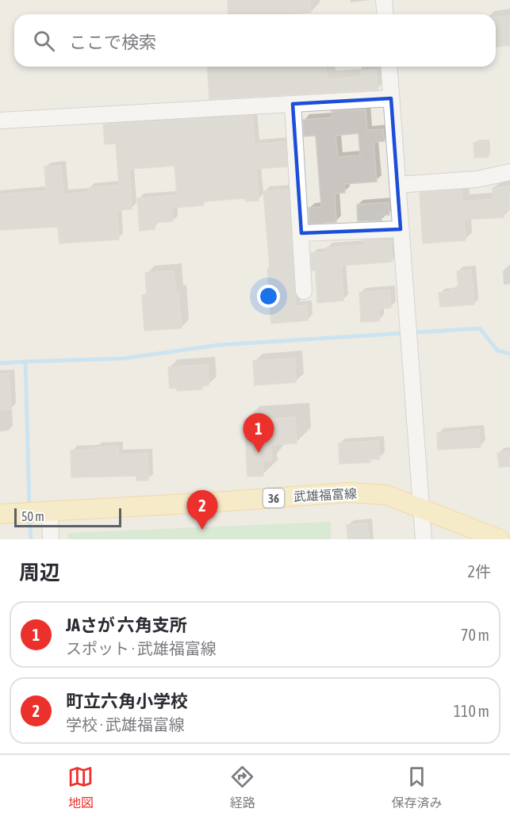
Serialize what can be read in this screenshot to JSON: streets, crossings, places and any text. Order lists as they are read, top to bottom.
{
  "streets": {
    "main road": ["武雄福富線", "36"]
  },
  "scale_bar": "50 m",
  "page": {
    "search": "ここで検索",
    "pins": ["1", "2"],
    "scale": "50 m",
    "heading": ["周辺", "2件"],
    "list": [
      {
        "mark": "1",
        "name": "JAさが 六角支所",
        "note": "スポット · 武雄福富線",
        "value": "70 m"
      },
      {
        "mark": "2",
        "name": "町立六角小学校",
        "note": "学校 · 武雄福富線",
        "value": "110 m"
      }
    ],
    "nav": ["地図", "経路", "保存済み"]
  }
}
